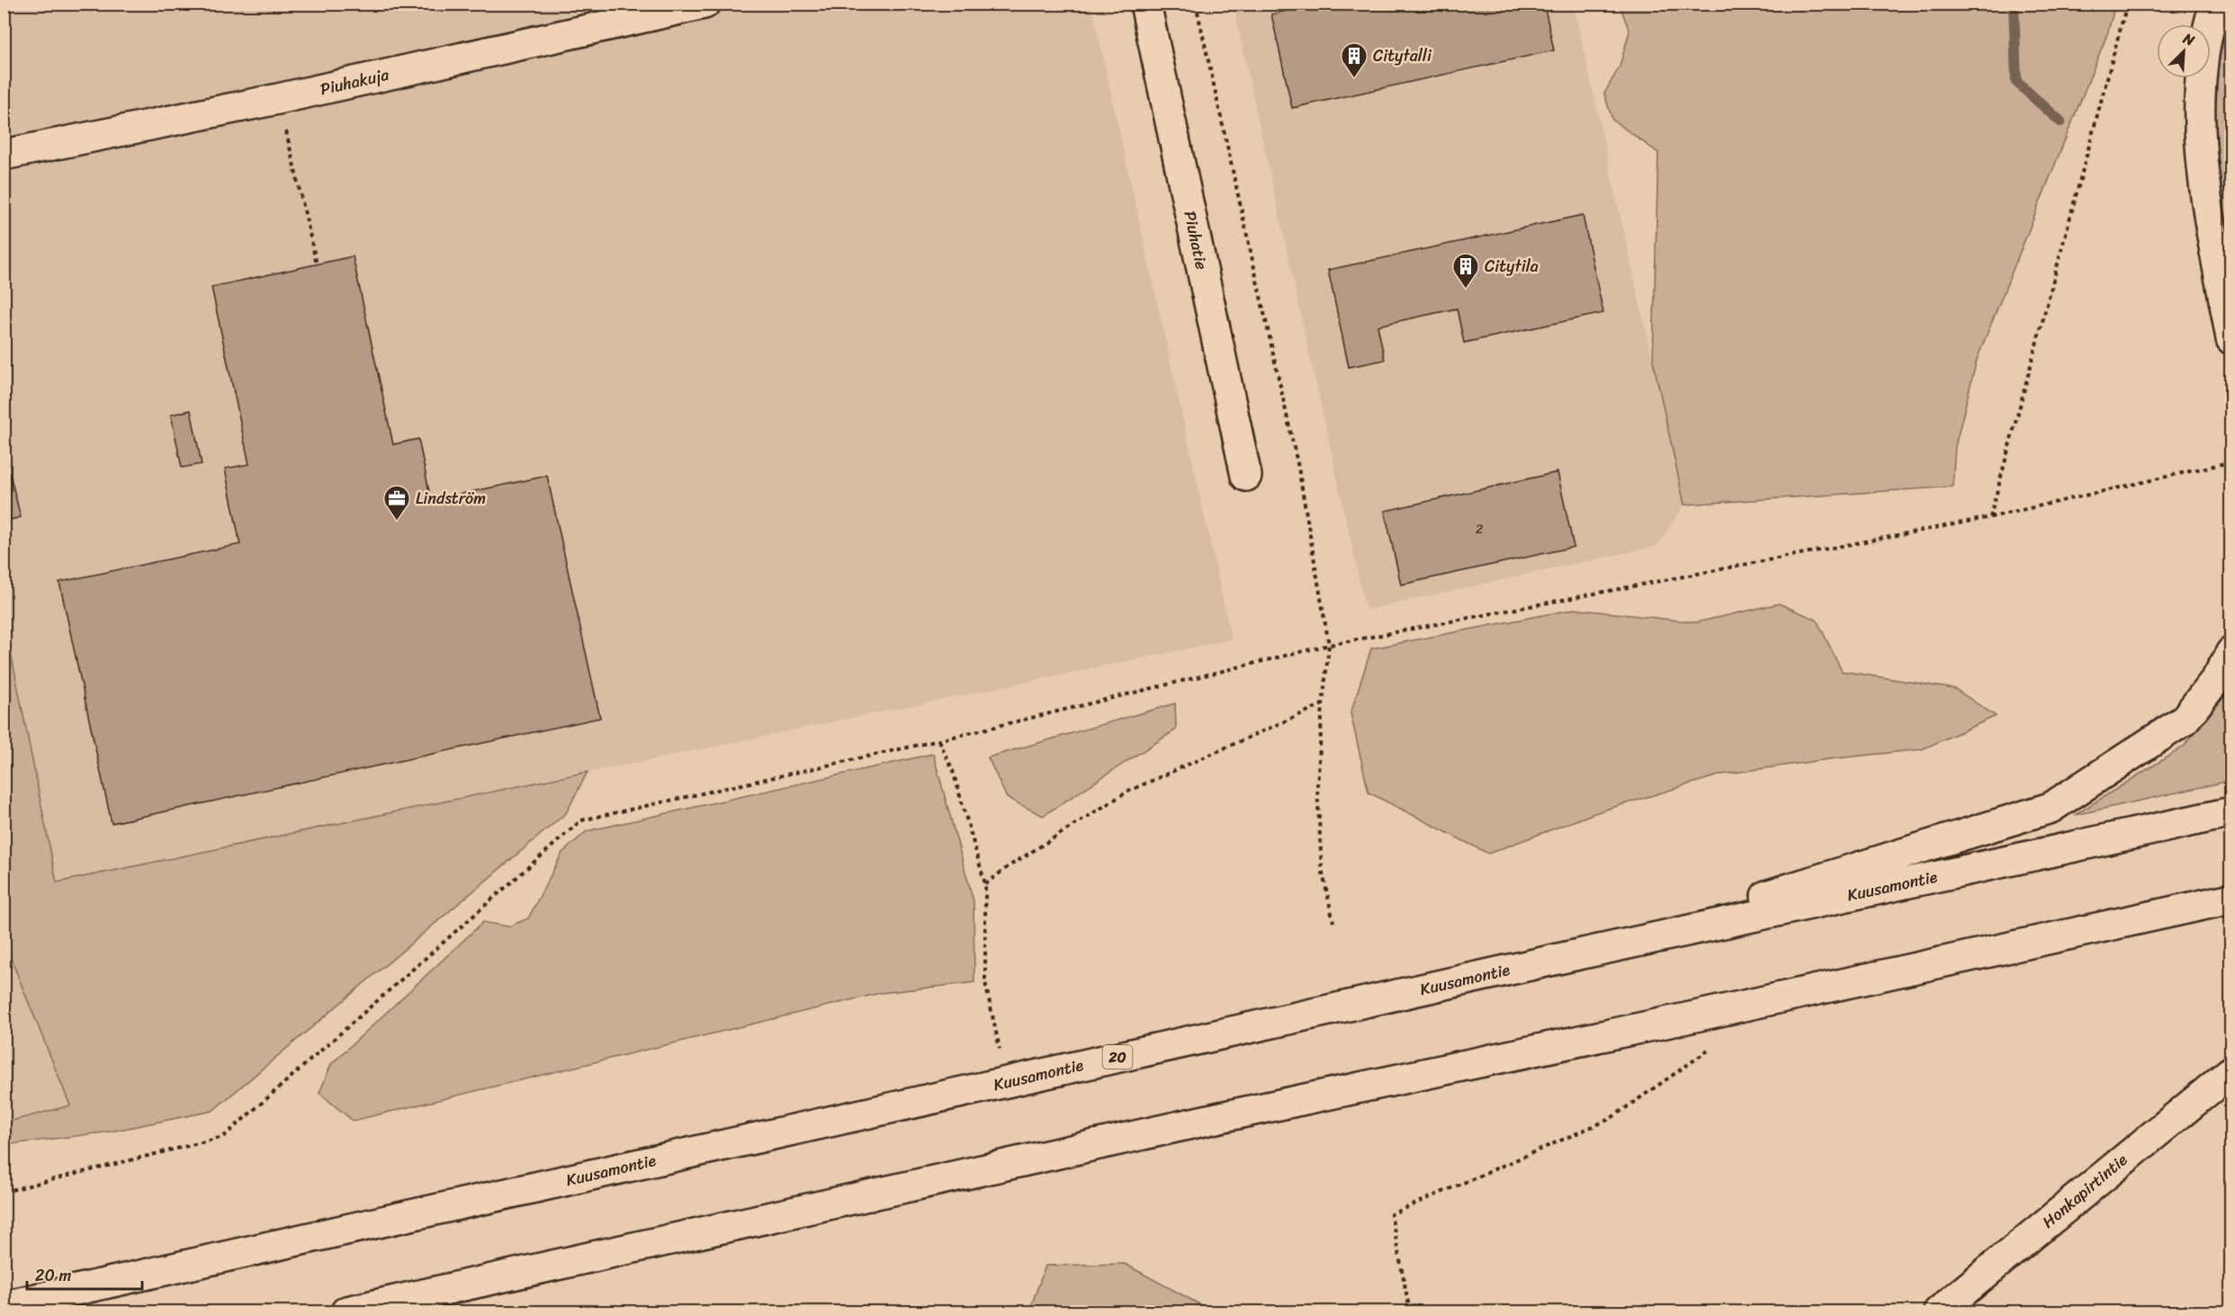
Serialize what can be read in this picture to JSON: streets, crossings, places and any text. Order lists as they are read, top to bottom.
{
  "streets": {
    "main road": [
      "Piuhakuja",
      "Piuhatie",
      "Kuusamontie",
      "20",
      "Honkapirtintie"
    ]
  },
  "places": {
    "building": ["Citytalli", "Citytila"],
    "office": ["Lindström"]
  },
  "house_numbers": ["2"],
  "scale_bar": "20 m",
  "north": "top right"
}
